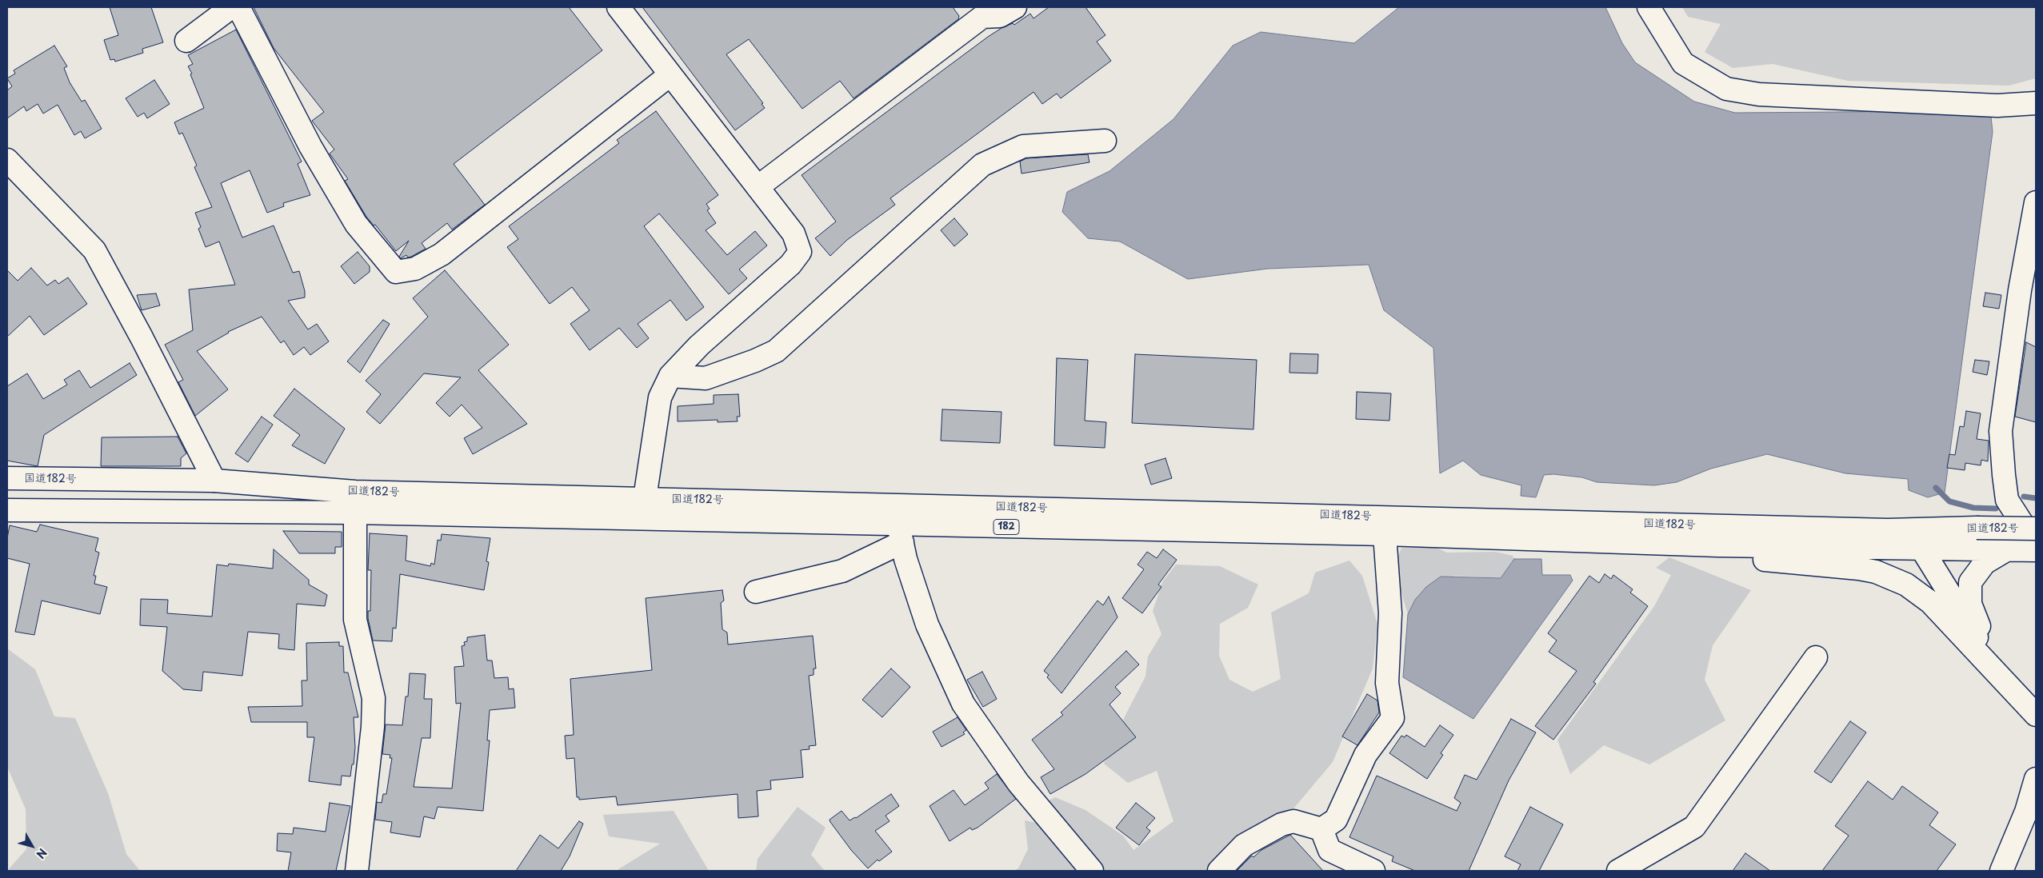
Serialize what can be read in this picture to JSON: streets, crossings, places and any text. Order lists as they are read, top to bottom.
{
  "streets": {
    "main road": ["国道182号", "182"]
  },
  "north": "bottom right"
}
